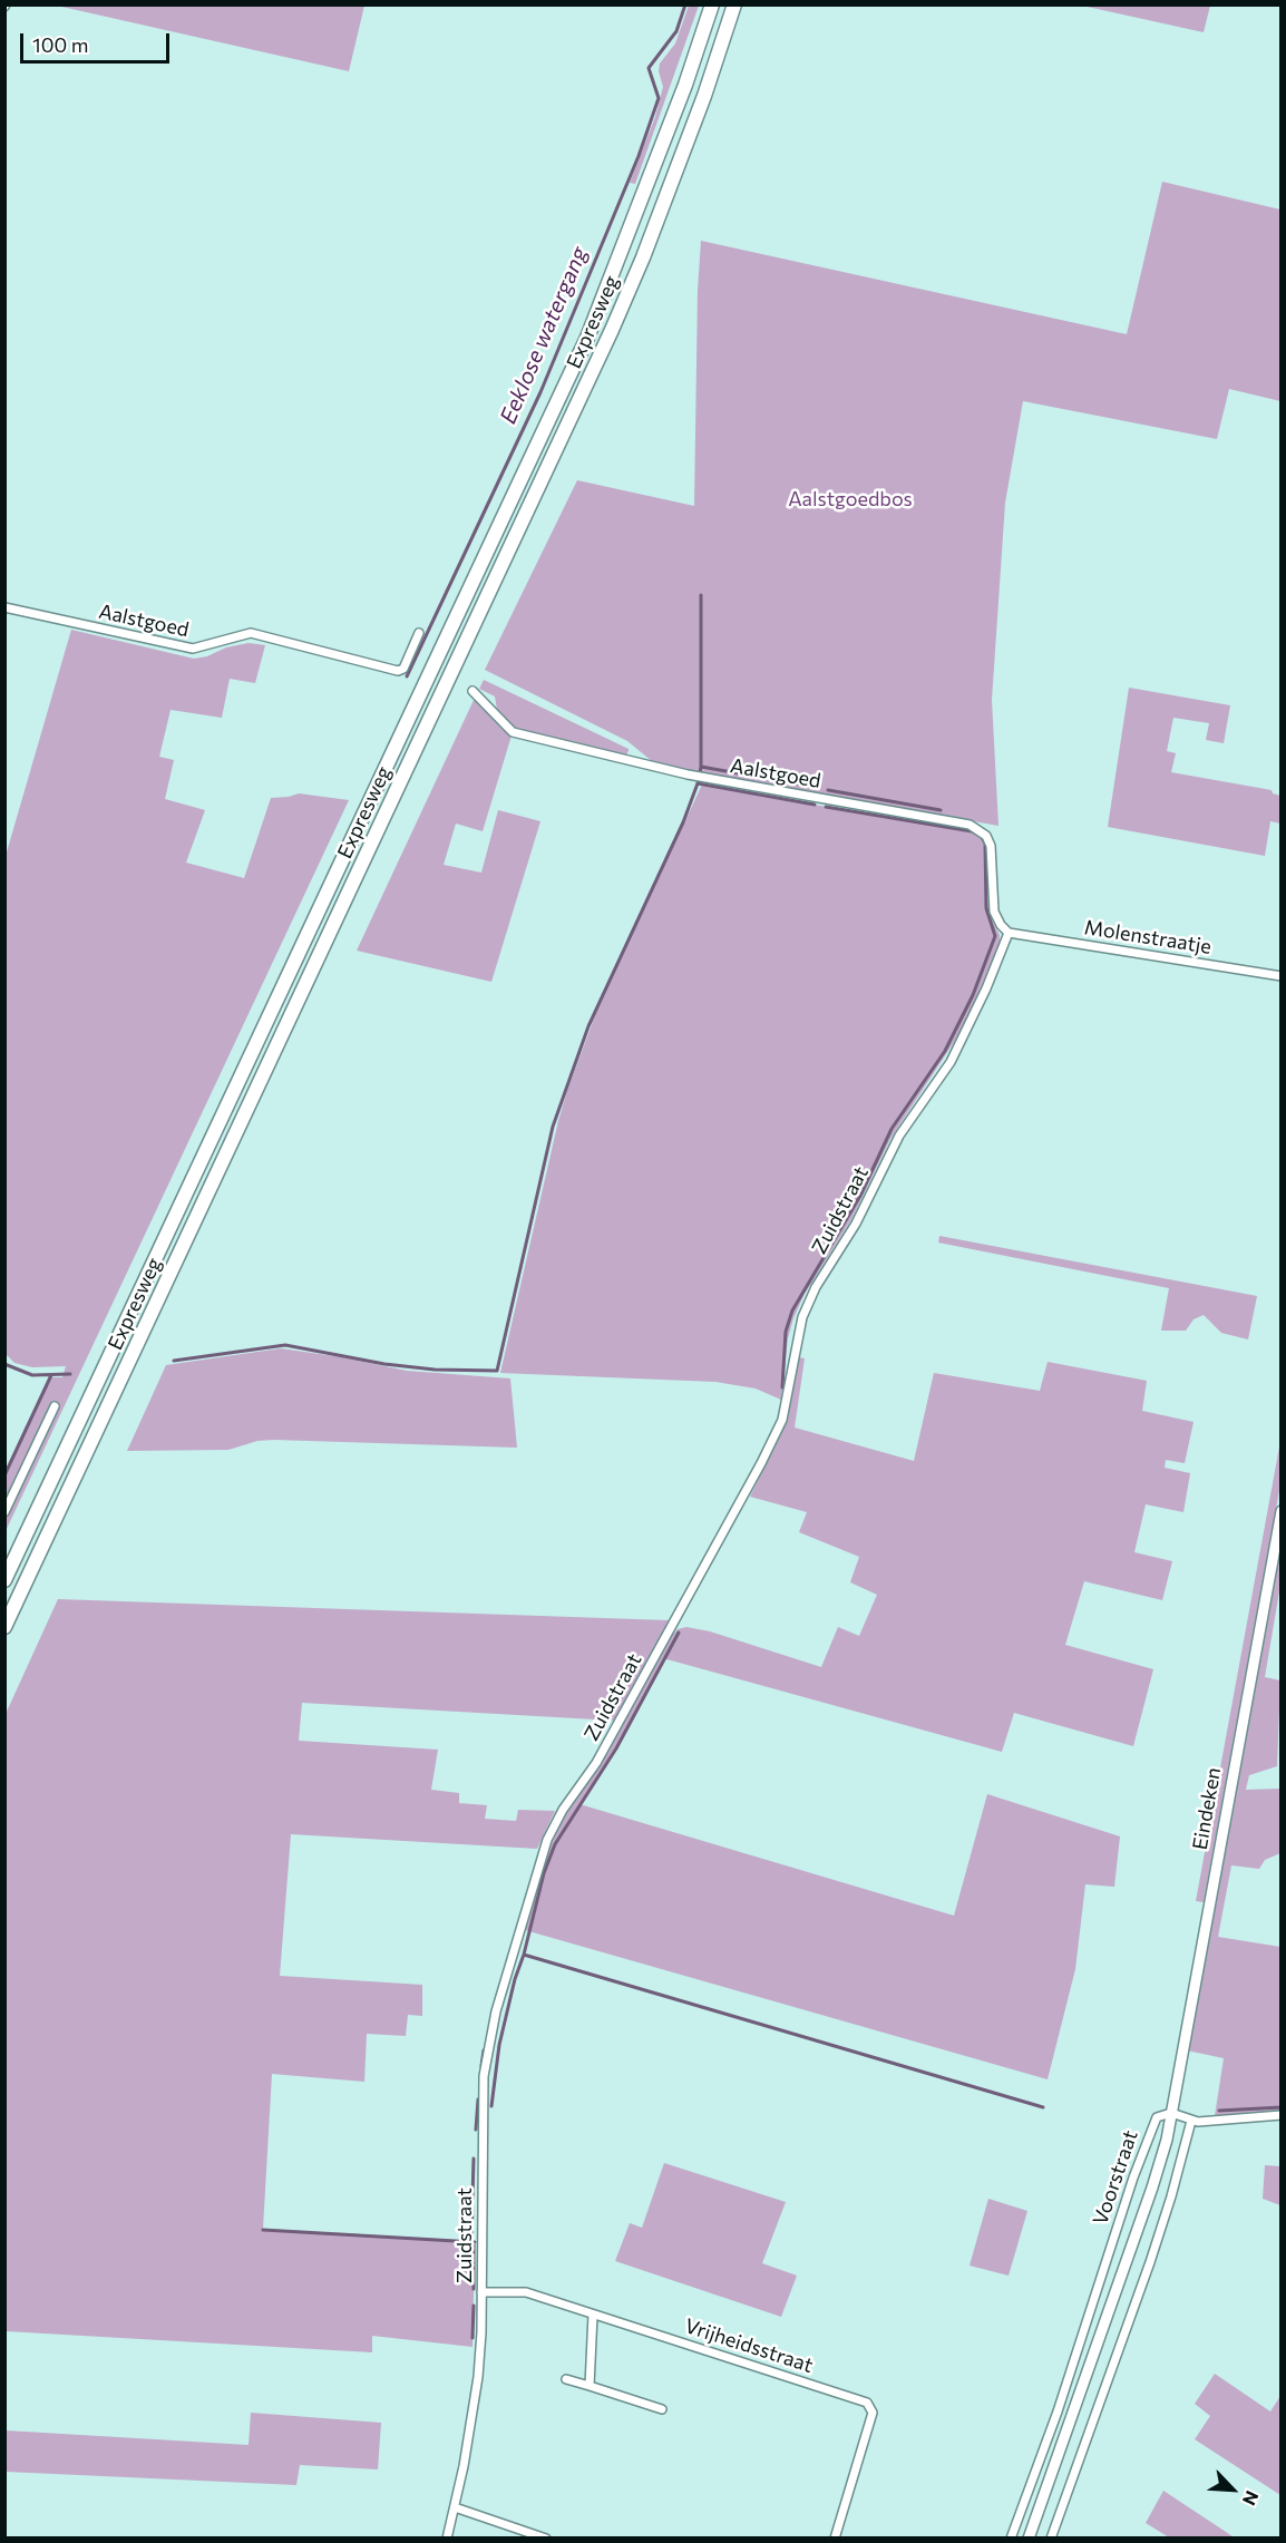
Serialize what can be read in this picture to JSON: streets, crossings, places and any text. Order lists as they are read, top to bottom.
{
  "streets": {
    "highway": ["Expresweg"],
    "street": [
      "Aalstgoed",
      "Molenstraatje",
      "Zuidstraat",
      "Eindeken",
      "Voorstraat",
      "Vrijheidsstraat"
    ]
  },
  "crossings": [
    ["Aalstgoed", "Molenstraatje"],
    ["Aalstgoed", "Zuidstraat"],
    ["Molenstraatje", "Zuidstraat"],
    ["Zuidstraat", "Vrijheidsstraat"],
    ["Eindeken", "Voorstraat"]
  ],
  "water": ["Eeklose watergang"],
  "parks": ["Aalstgoedbos"],
  "scale_bar": "100 m",
  "north": "bottom right"
}
